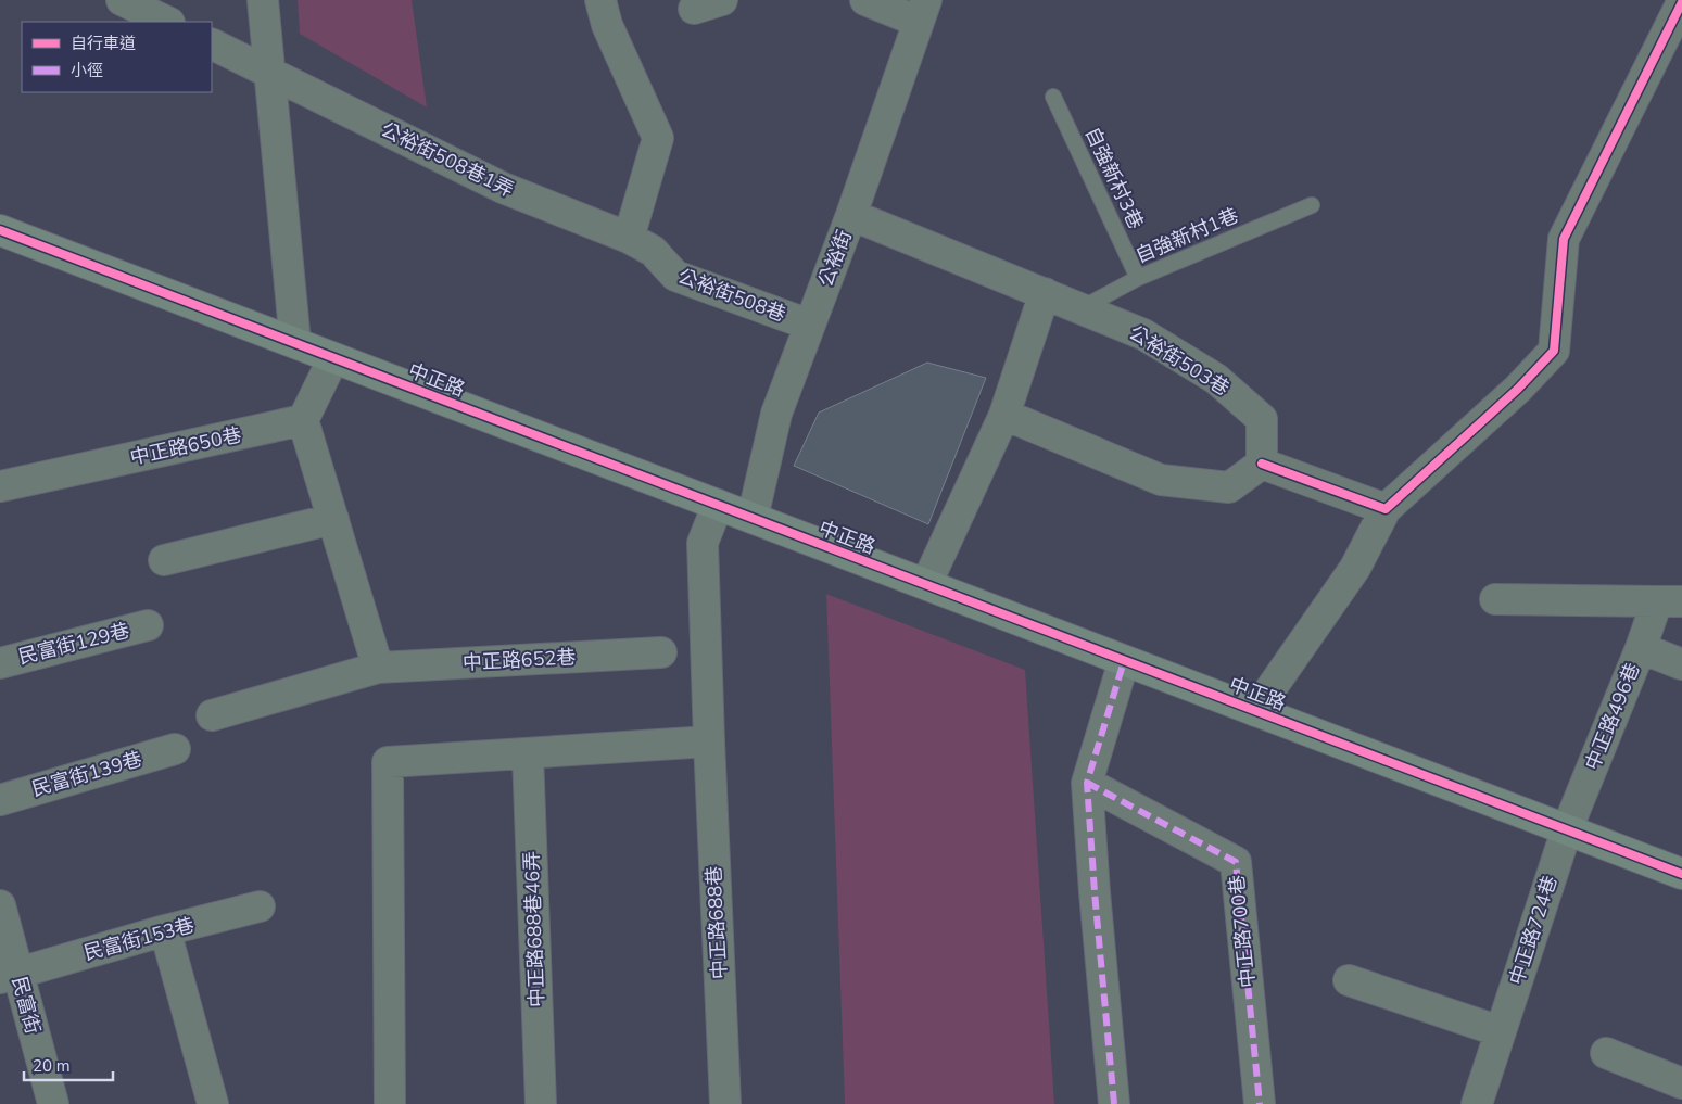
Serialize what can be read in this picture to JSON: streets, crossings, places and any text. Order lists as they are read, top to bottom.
{
  "streets": {
    "main road": ["中正路"],
    "street": [
      "公裕街508巷1弄",
      "公裕街",
      "公裕街508巷",
      "公裕街503巷",
      "中正路650巷",
      "民富街129巷",
      "中正路652巷",
      "中正路496巷",
      "民富街139巷",
      "中正路688巷",
      "中正路688巷46弄",
      "中正路724巷",
      "中正路700巷",
      "民富街153巷",
      "民富街"
    ],
    "lane": ["自強新村3巷", "自強新村1巷"]
  },
  "crossings": [
    ["公裕街508巷1弄", "公裕街508巷"],
    ["自強新村3巷", "自強新村1巷"],
    ["自強新村1巷", "公裕街503巷"],
    ["公裕街", "公裕街508巷"],
    ["公裕街", "公裕街503巷"],
    ["公裕街", "中正路"],
    ["中正路", "中正路496巷"],
    ["中正路", "中正路688巷"],
    ["中正路", "中正路724巷"],
    ["中正路496巷", "中正路724巷"],
    ["民富街153巷", "民富街"]
  ],
  "legend": ["自行車道", "小徑"],
  "scale_bar": "20 m"
}
